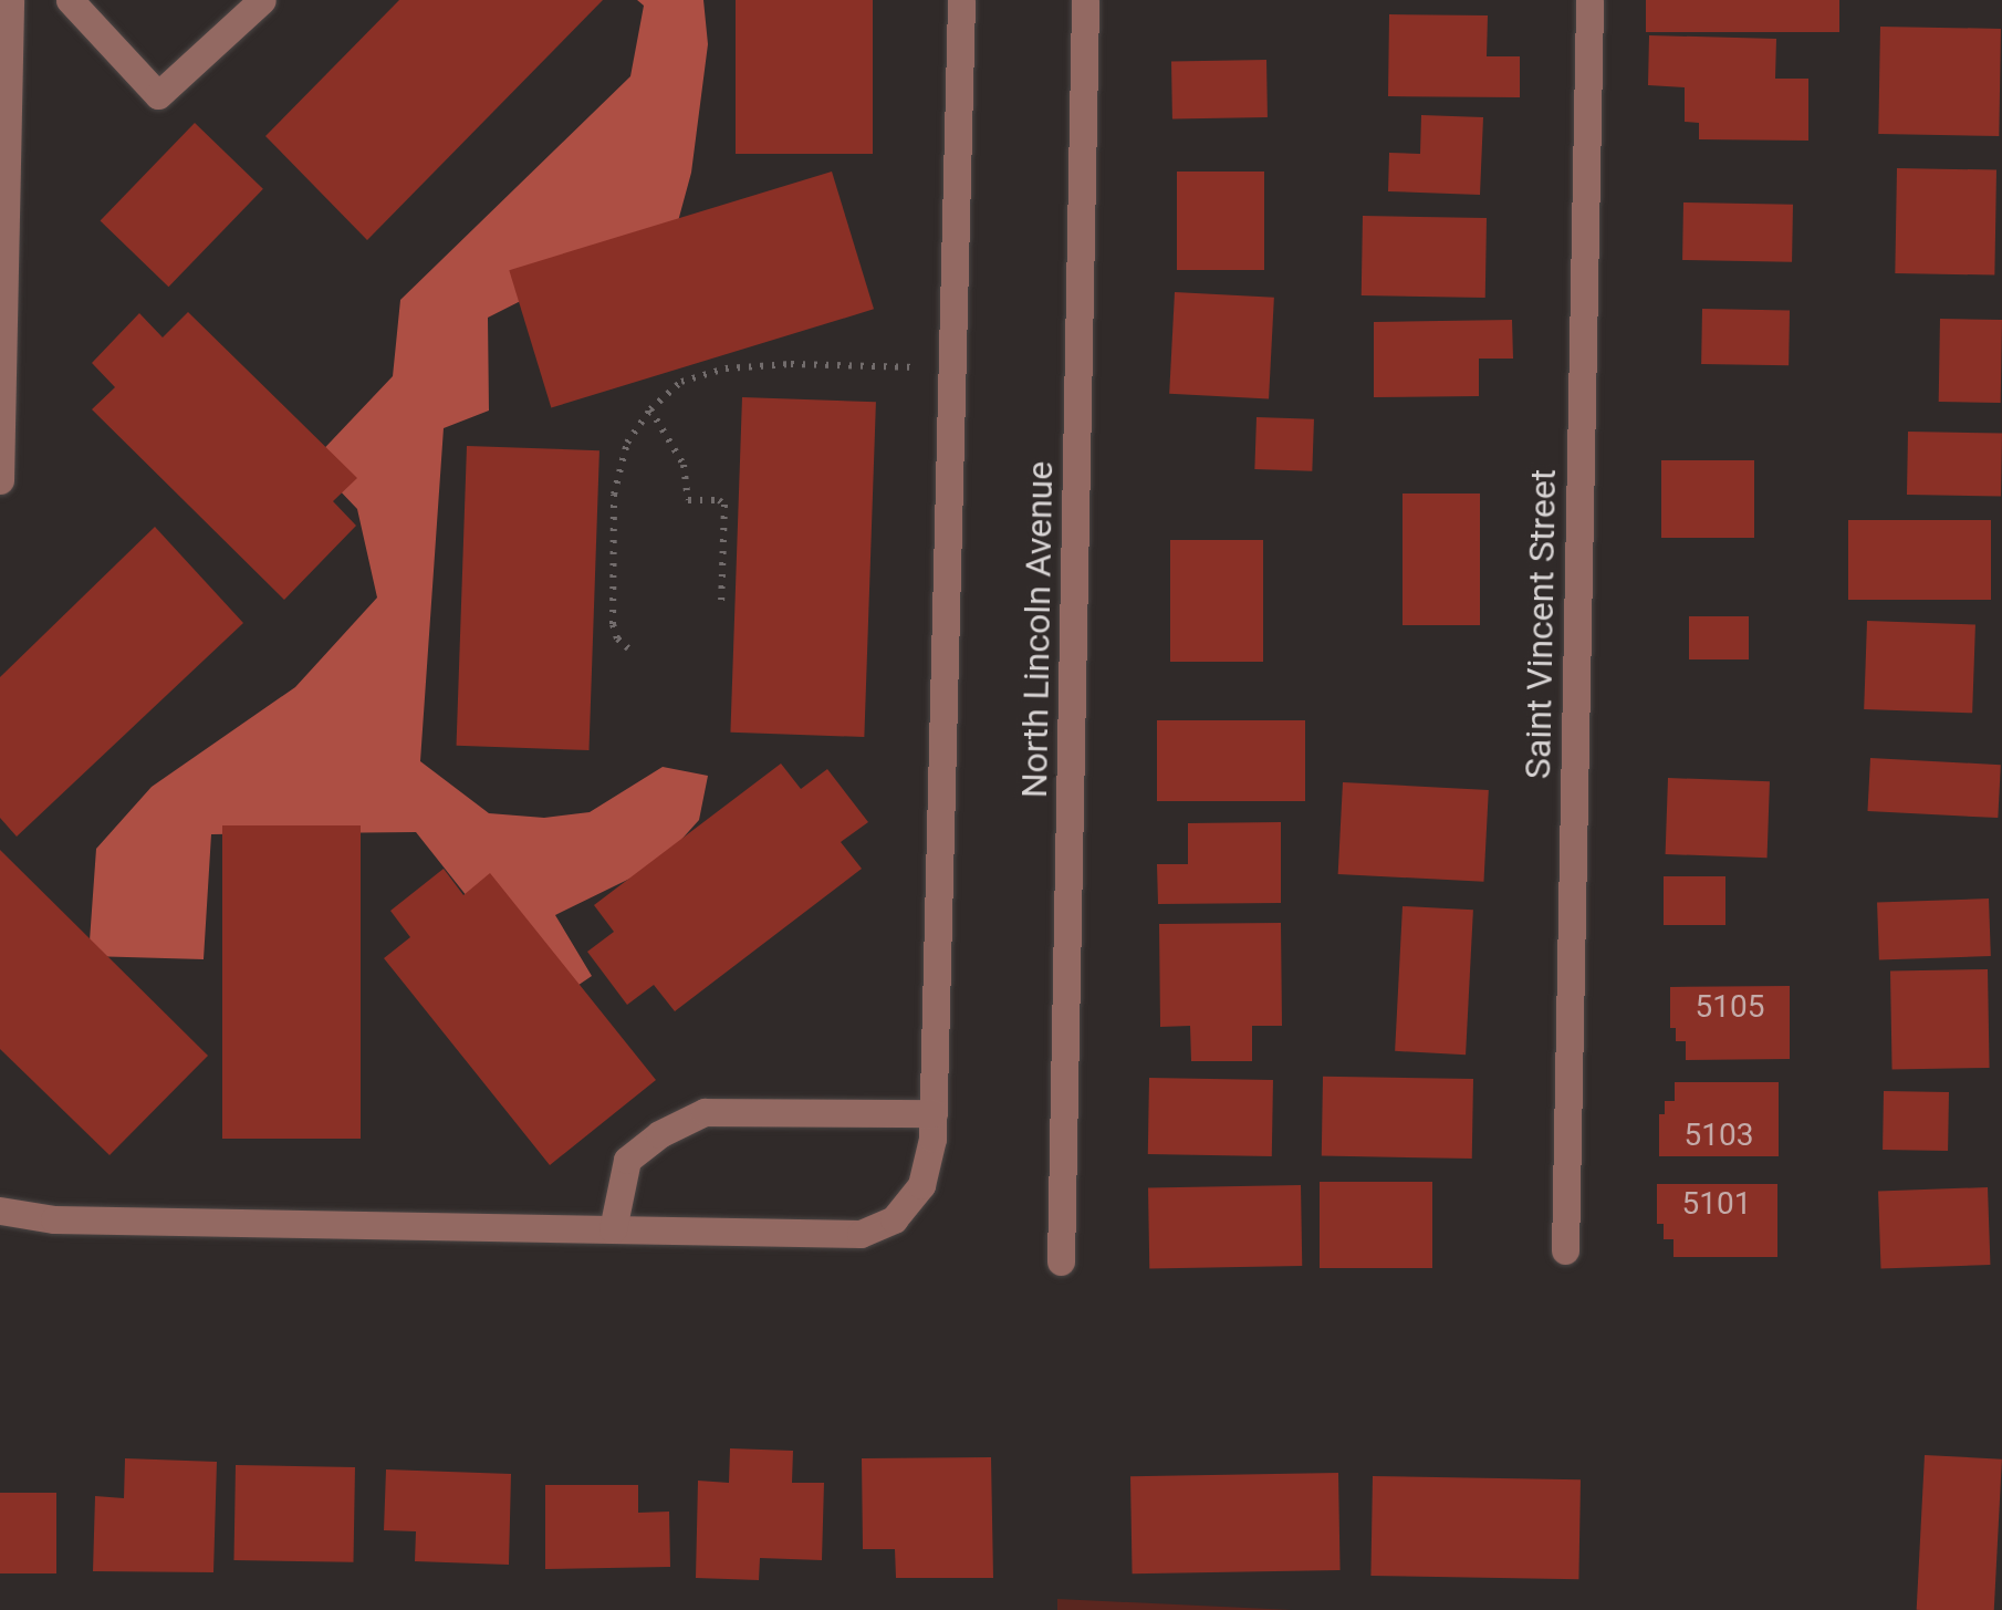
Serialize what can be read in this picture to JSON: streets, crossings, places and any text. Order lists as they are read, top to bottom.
{
  "streets": {
    "street": ["Saint Vincent Street", "North Lincoln Avenue"]
  },
  "house_numbers": ["5105", "5103", "5101"]
}
